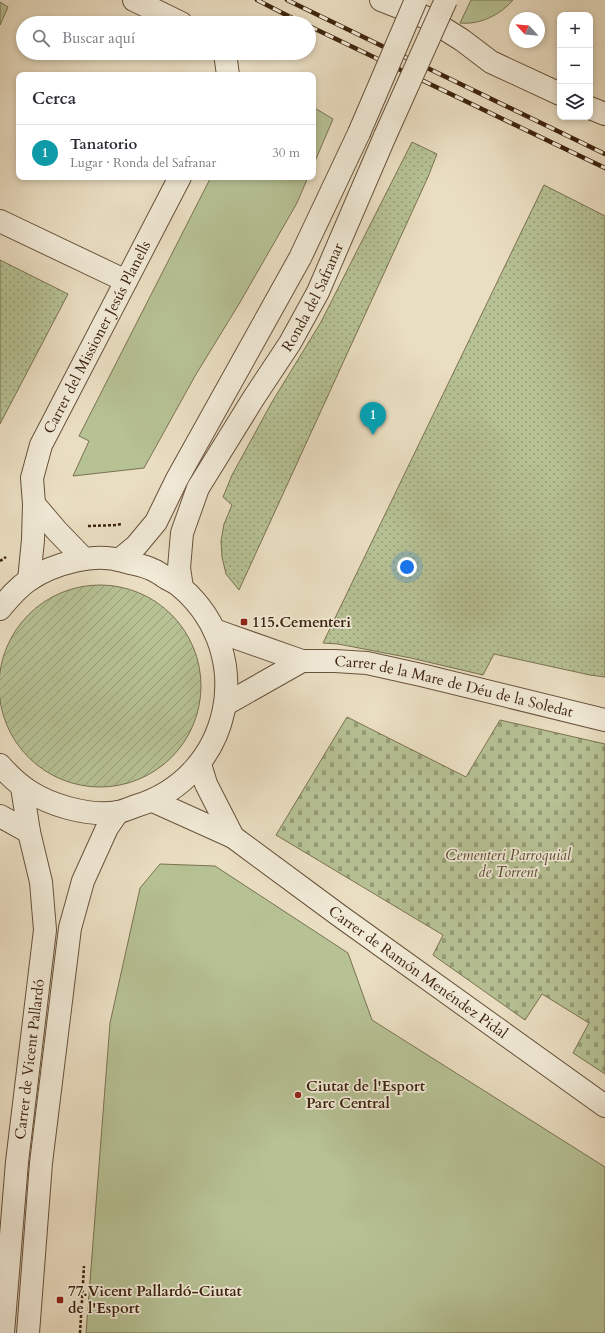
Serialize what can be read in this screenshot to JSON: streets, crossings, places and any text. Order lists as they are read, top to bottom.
{
  "streets": {
    "street": [
      "Ronda del Safranar",
      "Carrer del Missioner Jesús Planells",
      "Carrer de la Mare de Déu de la Soledat",
      "Carrer de Ramón Menéndez Pidal",
      "Carrer de Vicent Pallardó"
    ]
  },
  "parks": ["Cementeri Parroquial de Torrent"],
  "places": {
    "transit": ["115.Cementeri", "77.Vicent Pallardó-Ciutat de l'Esport"],
    "other": ["Ciutat de l'Esport Parc Central"]
  },
  "north": "top left",
  "page": {
    "map_buttons": ["+", "−"],
    "search": "Buscar aquí",
    "heading": "Cerca",
    "list": [
      {
        "mark": "1",
        "name": "Tanatorio",
        "note": "Lugar · Ronda del Safranar",
        "value": "30 m"
      }
    ],
    "pins": "1"
  }
}
